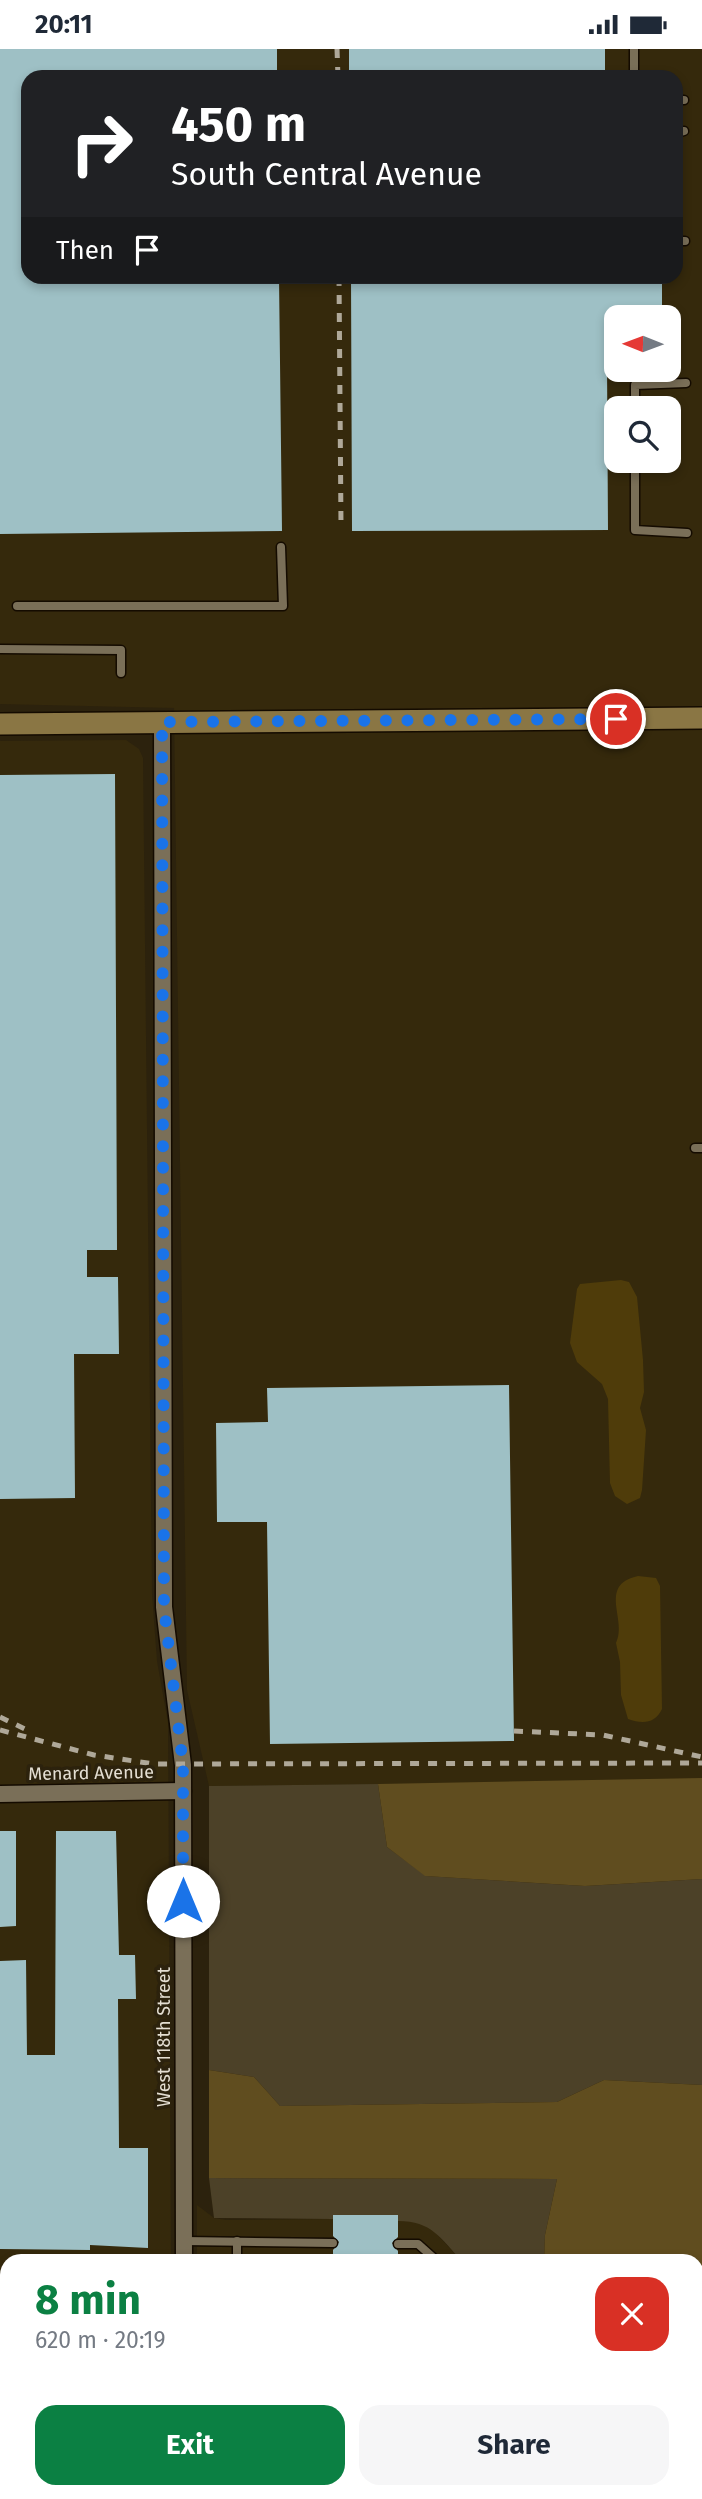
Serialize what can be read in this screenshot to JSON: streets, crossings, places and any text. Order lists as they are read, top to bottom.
{
  "streets": {
    "street": ["Menard Avenue", "West 118th Street"]
  },
  "crossings": [
    ["Menard Avenue", "West 118th Street"]
  ],
  "north": "left",
  "page": {
    "status": "20:11",
    "turn": ["450 m", "South Central Avenue"],
    "then": "Then",
    "heading": ["8 min", "620 m · 20:19"],
    "buttons": ["Exit", "Share"]
  }
}
